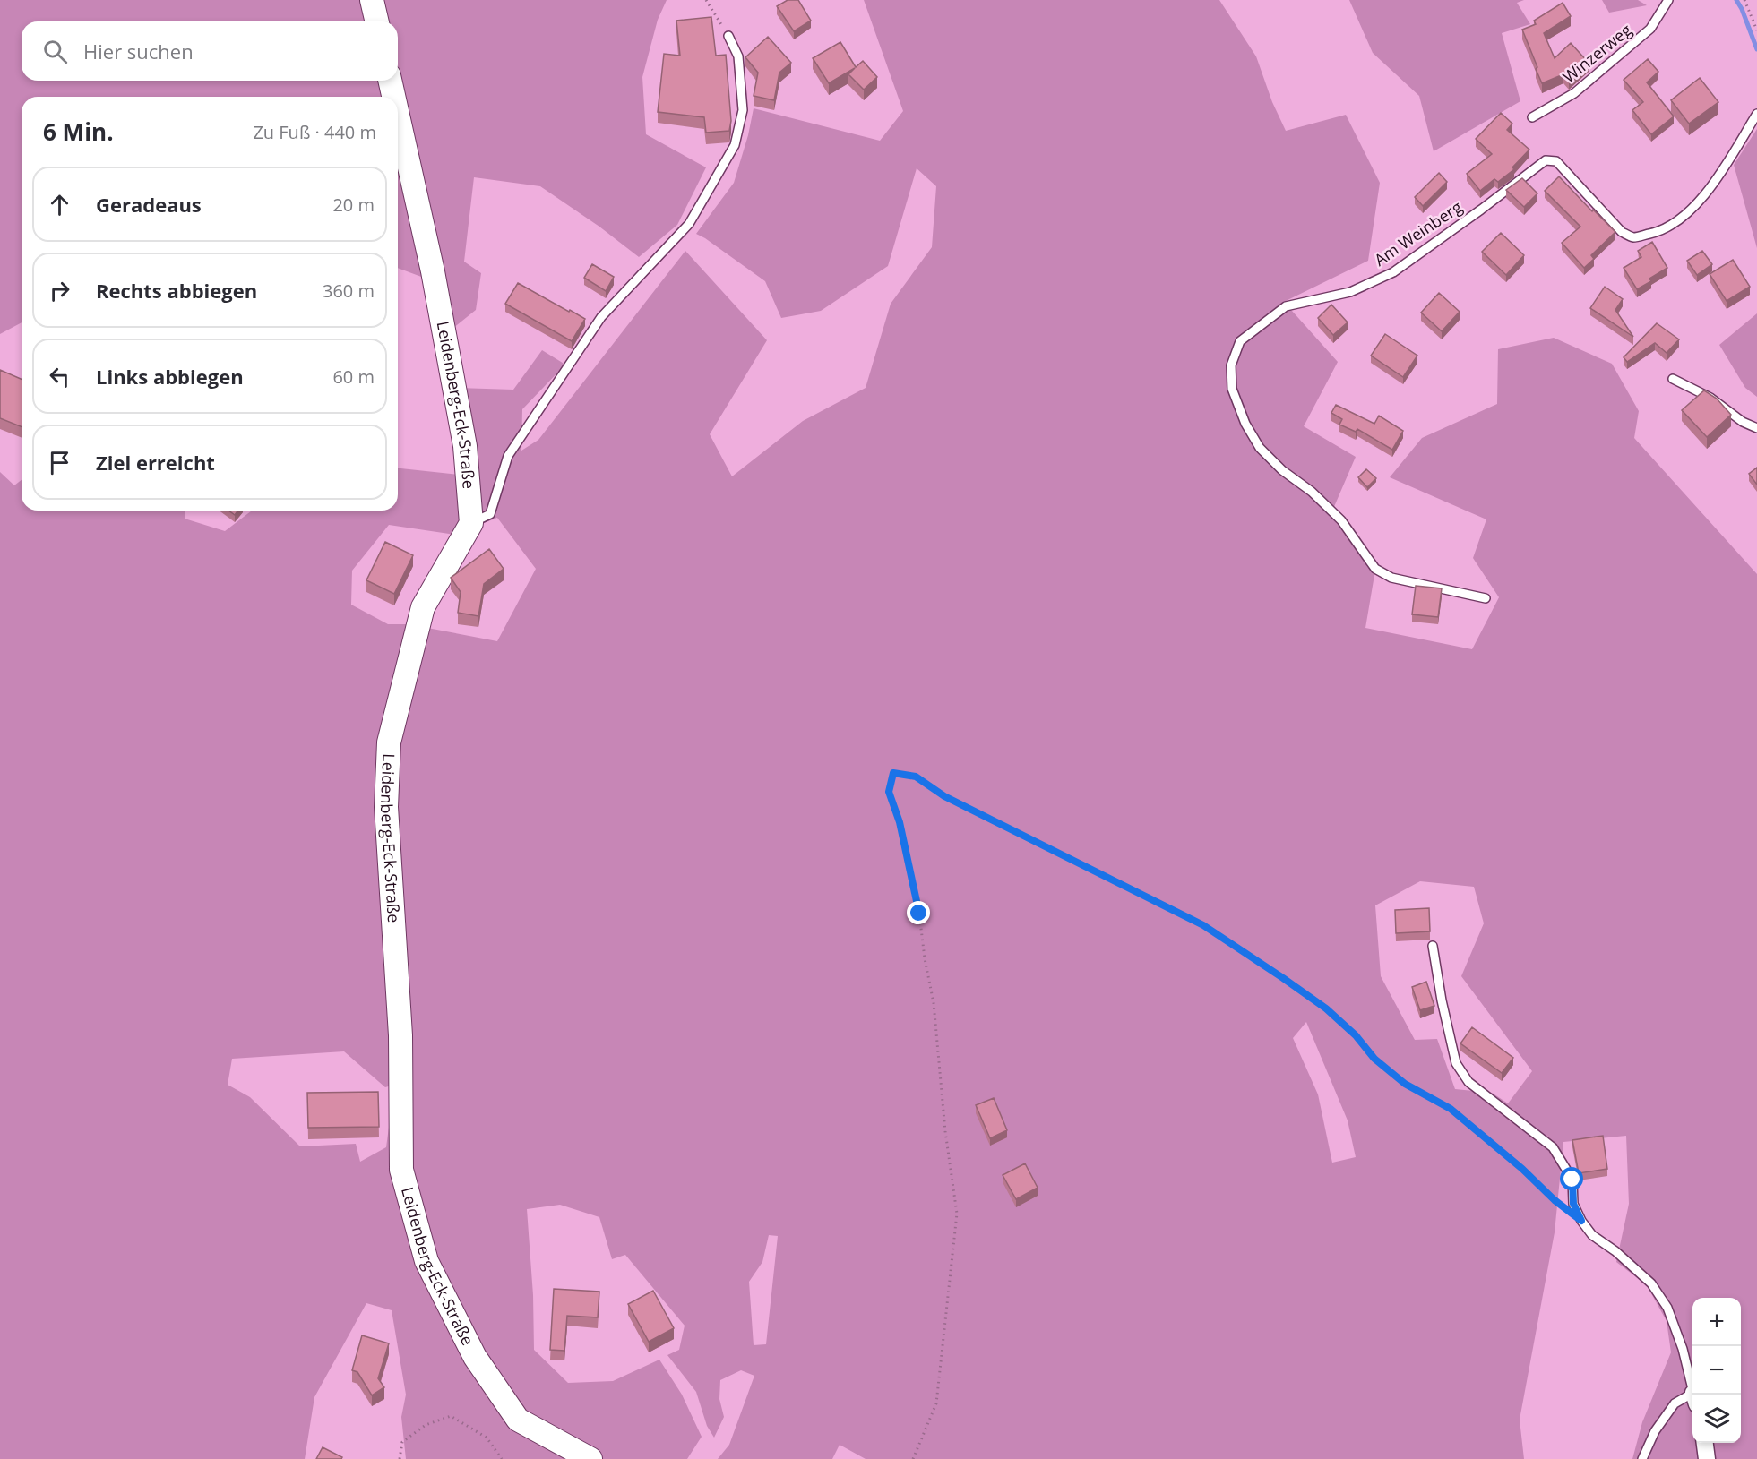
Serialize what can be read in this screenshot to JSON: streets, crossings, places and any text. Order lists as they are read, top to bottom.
{
  "streets": {
    "street": ["Leidenberg-Eck-Straße"],
    "lane": ["Winzerweg", "Am Weinberg"]
  },
  "page": {
    "search": "Hier suchen",
    "heading": ["6 Min.", "Zu Fuß · 440 m"],
    "list": [
      ["Geradeaus", "20 m"],
      ["Rechts abbiegen", "360 m"],
      ["Links abbiegen", "60 m"],
      "Ziel erreicht"
    ],
    "map_buttons": ["+", "−"]
  }
}
